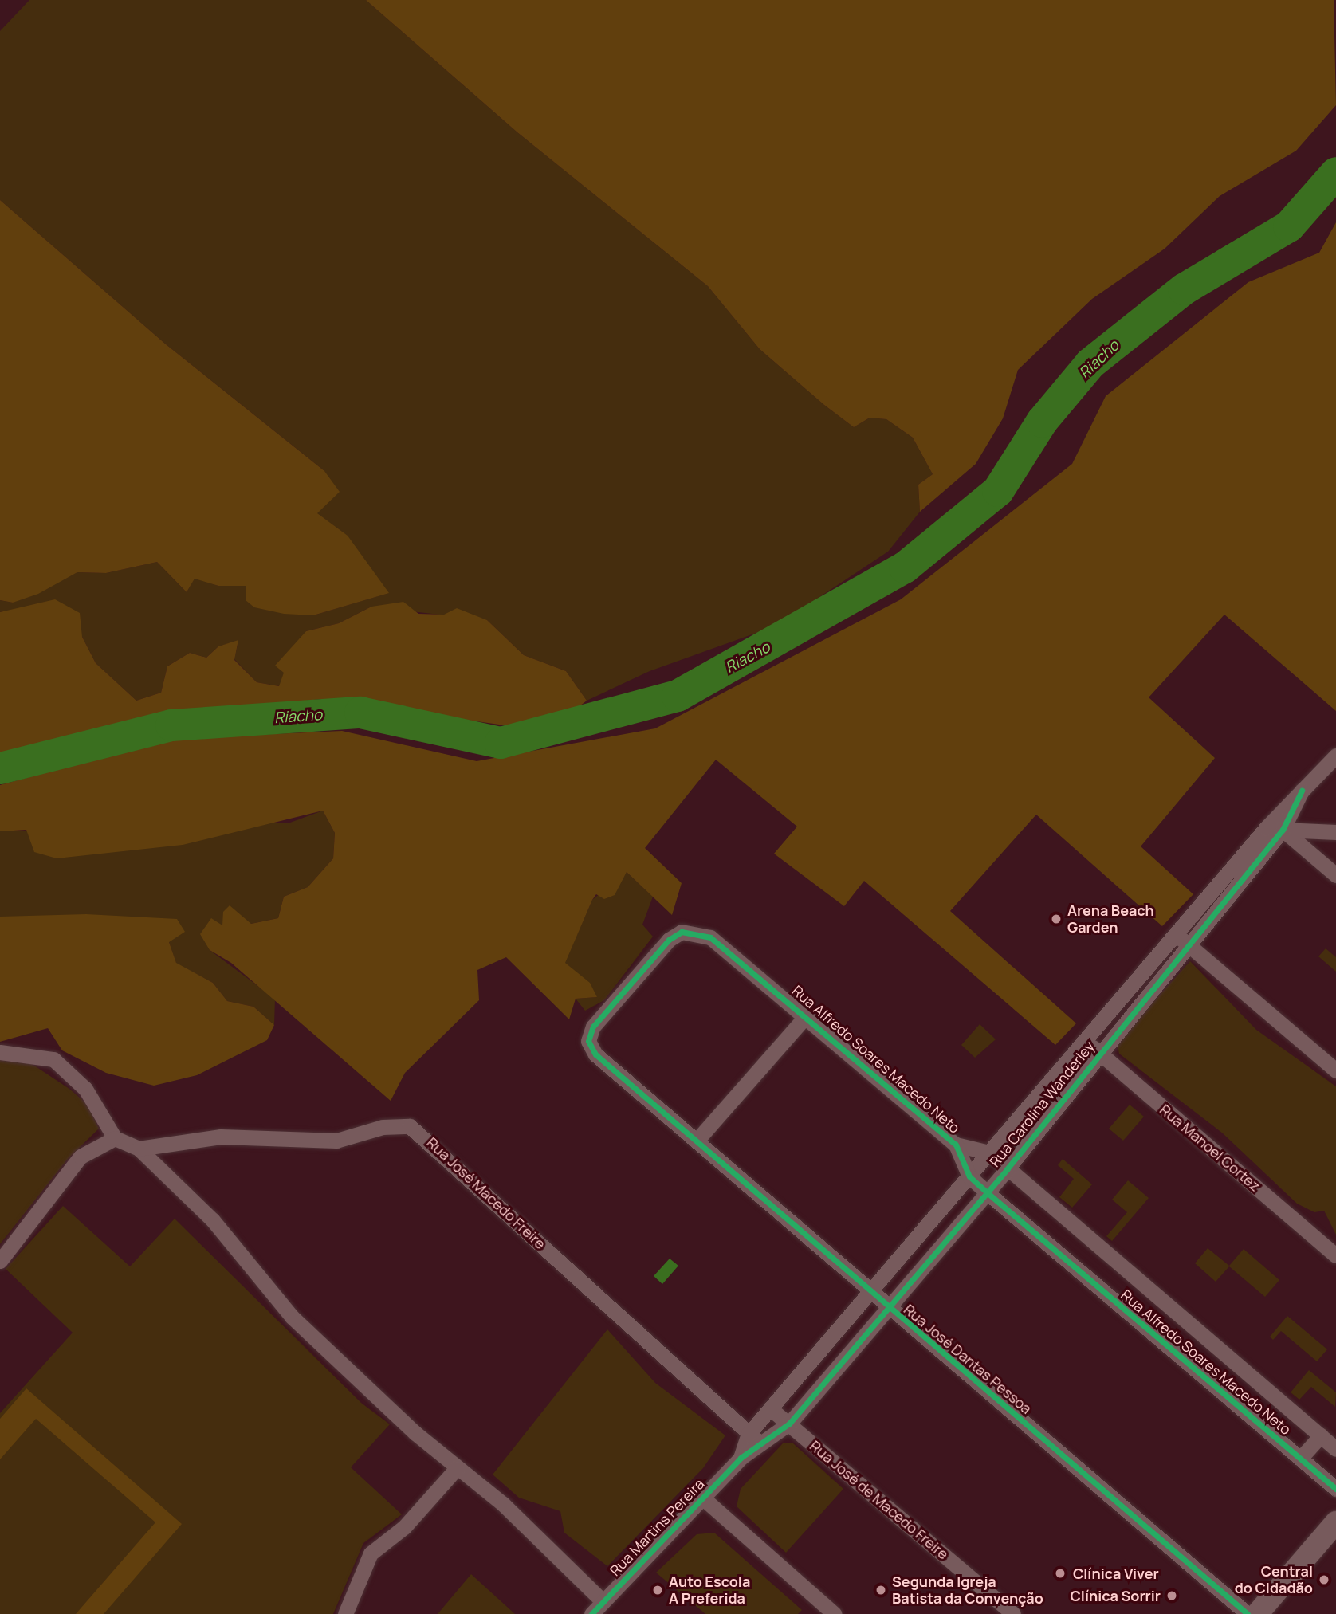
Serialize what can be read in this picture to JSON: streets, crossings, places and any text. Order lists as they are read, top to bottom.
{
  "streets": {
    "street": [
      "Rua Alfredo Soares Macedo Neto",
      "Rua Carolina Wanderley",
      "Rua Manoel Cortez",
      "Rua José Macedo Freire",
      "Rua José Dantas Pessoa",
      "Rua José de Macedo Freire",
      "Rua Martins Pereira"
    ]
  },
  "crossings": [
    ["Rua Alfredo Soares Macedo Neto", "Rua Carolina Wanderley"],
    ["Rua Alfredo Soares Macedo Neto", "Rua José Dantas Pessoa"],
    ["Rua Carolina Wanderley", "Rua Manoel Cortez"],
    ["Rua Carolina Wanderley", "Rua José Macedo Freire"],
    ["Rua Carolina Wanderley", "Rua José Dantas Pessoa"],
    ["Rua Carolina Wanderley", "Rua José de Macedo Freire"],
    ["Rua Carolina Wanderley", "Rua Martins Pereira"]
  ],
  "water": ["Riacho"],
  "places": [
    "Arena Beach Garden",
    "Clínica Viver",
    "Central do Cidadão",
    "Auto Escola A Preferida",
    "Segunda Igreja Batista da Convenção",
    "Clínica Sorrir"
  ]
}
